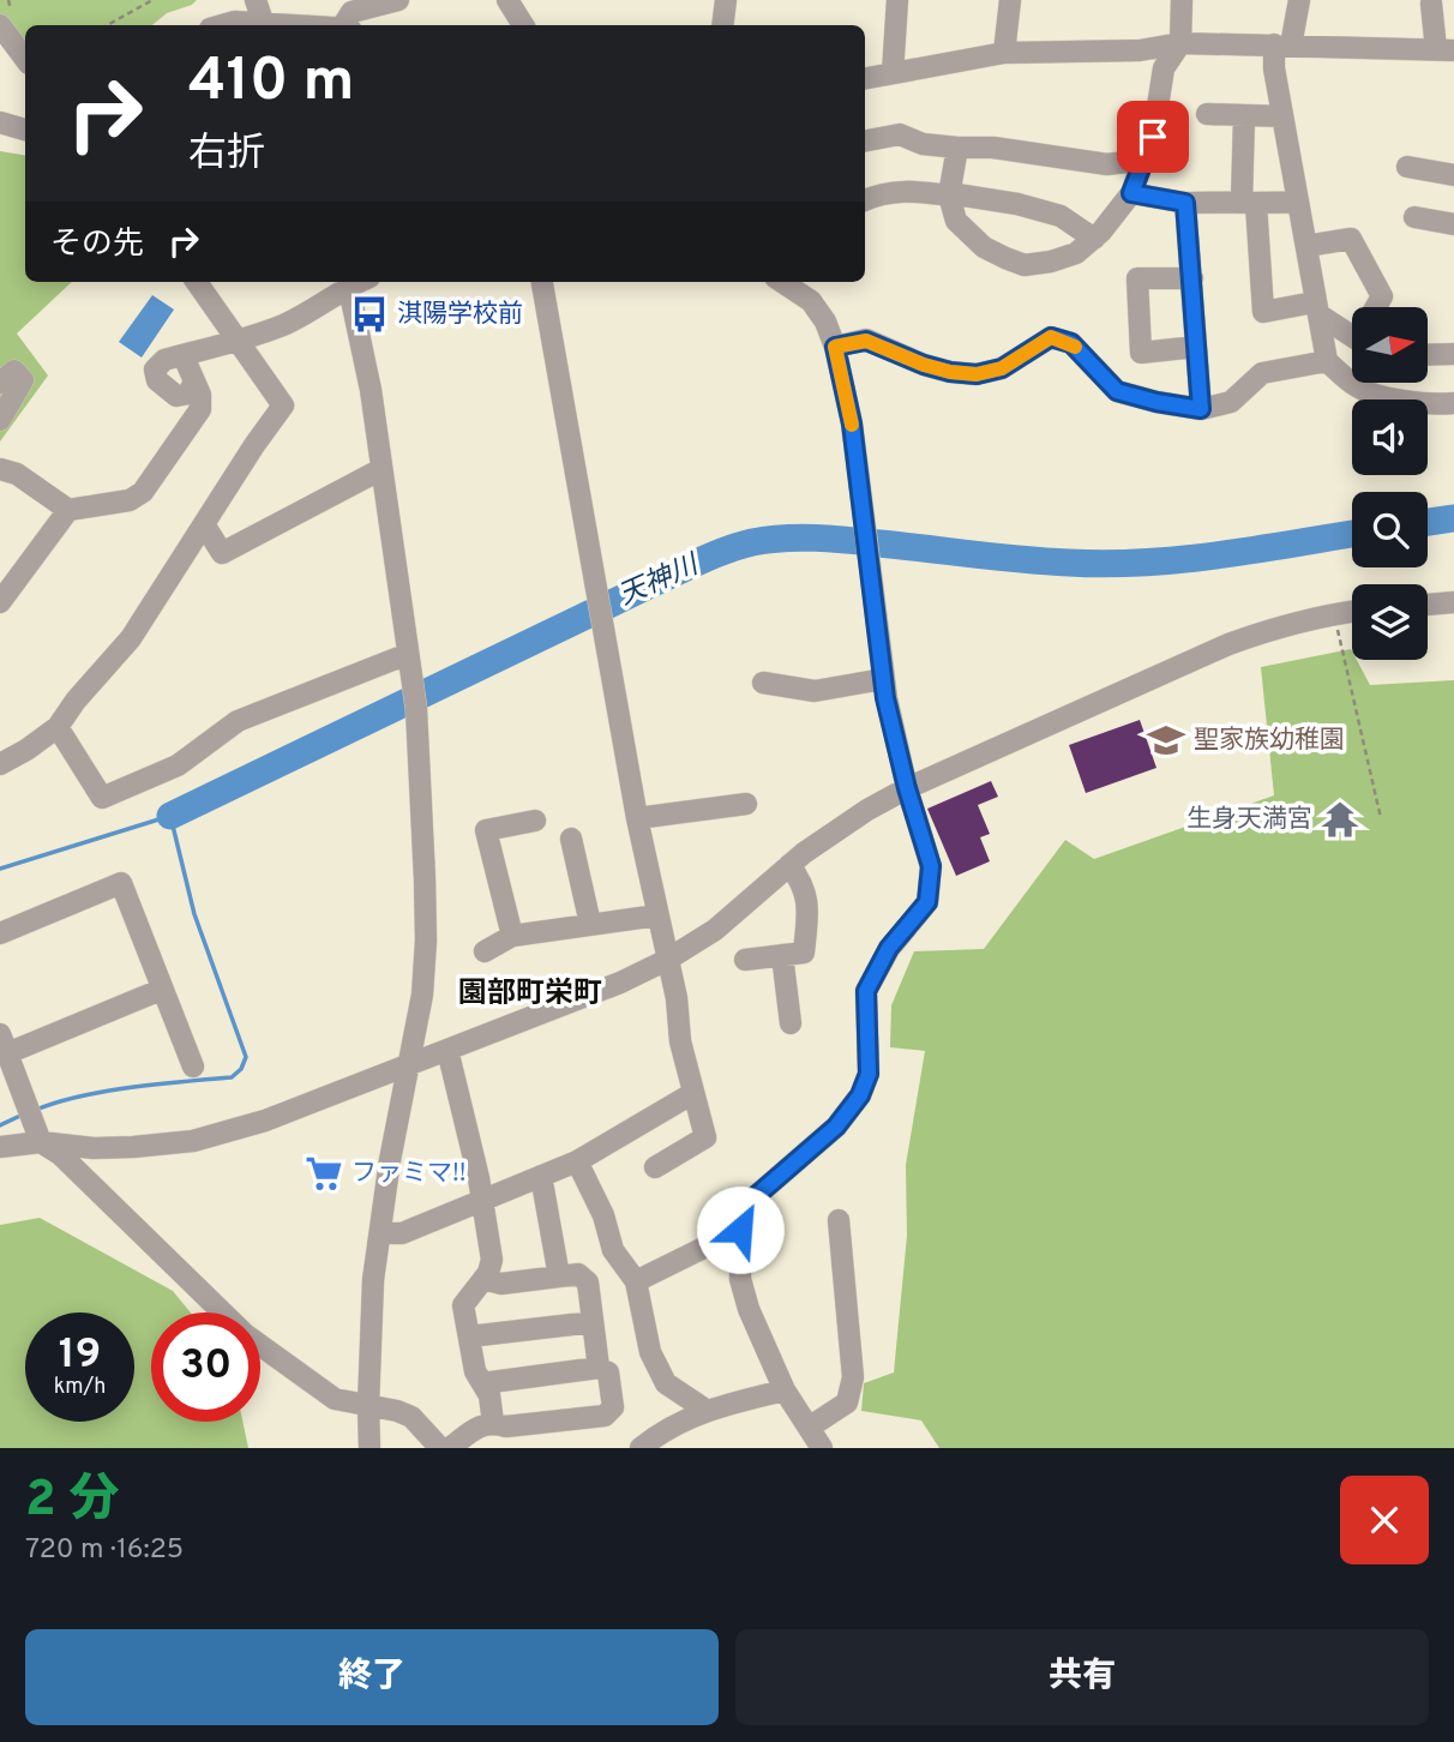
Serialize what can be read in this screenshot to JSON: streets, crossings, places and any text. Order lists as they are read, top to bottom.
{
  "districts": ["園部町栄町"],
  "water": ["天神川"],
  "places": {
    "bus stop": ["淇陽学校前"],
    "school or university": ["聖家族幼稚園"],
    "temple": ["生身天満宮"],
    "supermarket": ["ファミマ!!"]
  },
  "north": "right",
  "page": {
    "turn": ["410 m", "右折"],
    "then": "その先",
    "speed": "19 km/h",
    "limit": "30",
    "heading": ["2 分", "720 m · 16:25"],
    "buttons": ["終了", "共有"]
  }
}
